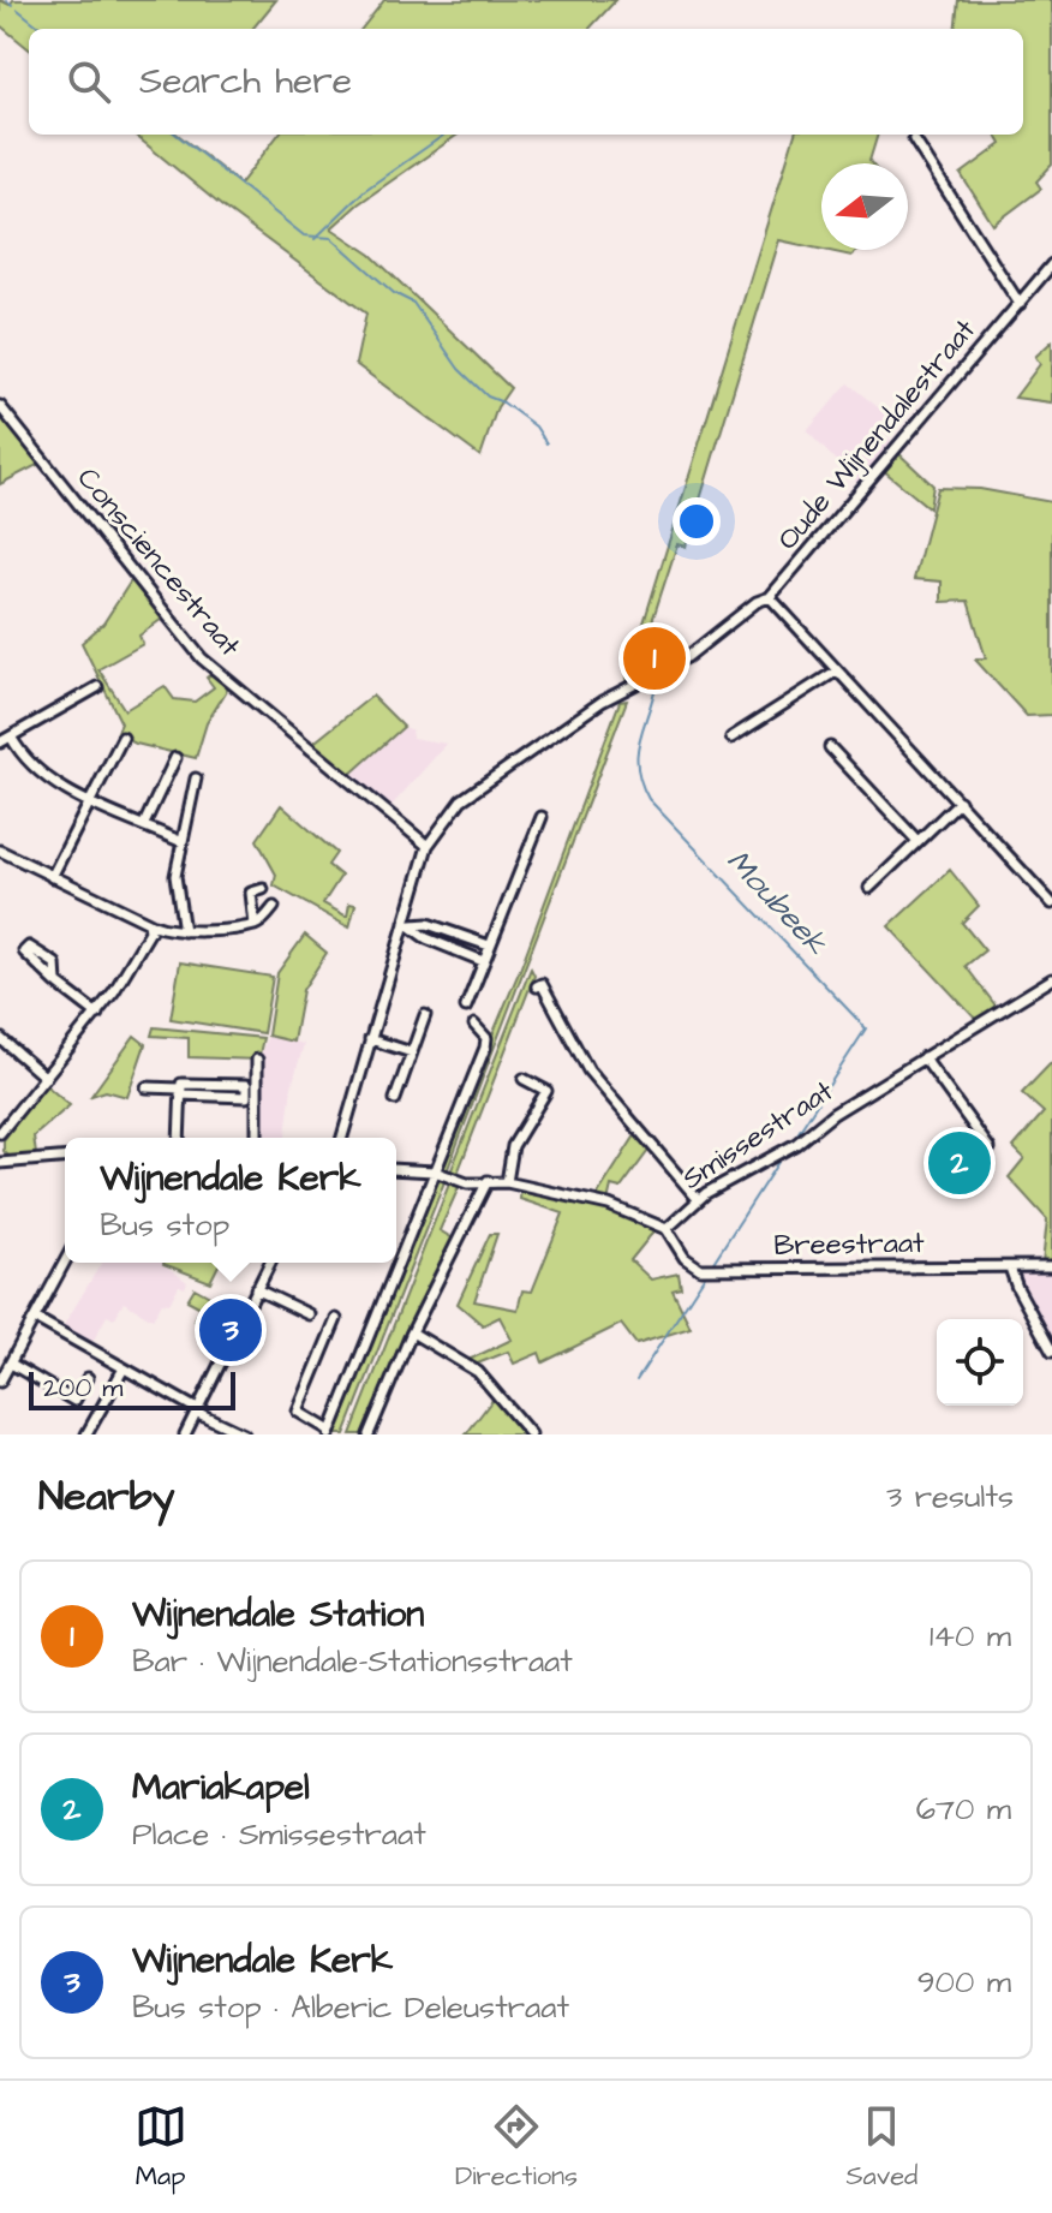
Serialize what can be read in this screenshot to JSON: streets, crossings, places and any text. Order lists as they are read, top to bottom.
{
  "streets": {
    "street": [
      "Oude Wijnendalestraat",
      "Consciencestraat",
      "Smissestraat",
      "Breestraat"
    ]
  },
  "crossings": [
    ["Oude Wijnendalestraat", "Consciencestraat"],
    ["Smissestraat", "Breestraat"]
  ],
  "water": ["Moubeek"],
  "scale_bar": "200 m",
  "north": "left",
  "page": {
    "search": "Search here",
    "pins": ["1", "2", "3"],
    "popup": ["Wijnendale Kerk", "Bus stop"],
    "scale": "200 m",
    "heading": ["Nearby", "3 results"],
    "list": [
      {
        "mark": "1",
        "name": "Wijnendale Station",
        "note": "Bar · Wijnendale-Stationsstraat",
        "value": "140 m"
      },
      {
        "mark": "2",
        "name": "Mariakapel",
        "note": "Place · Smissestraat",
        "value": "670 m"
      },
      {
        "mark": "3",
        "name": "Wijnendale Kerk",
        "note": "Bus stop · Alberic Deleustraat",
        "value": "900 m"
      }
    ],
    "nav": ["Map", "Directions", "Saved"]
  }
}
